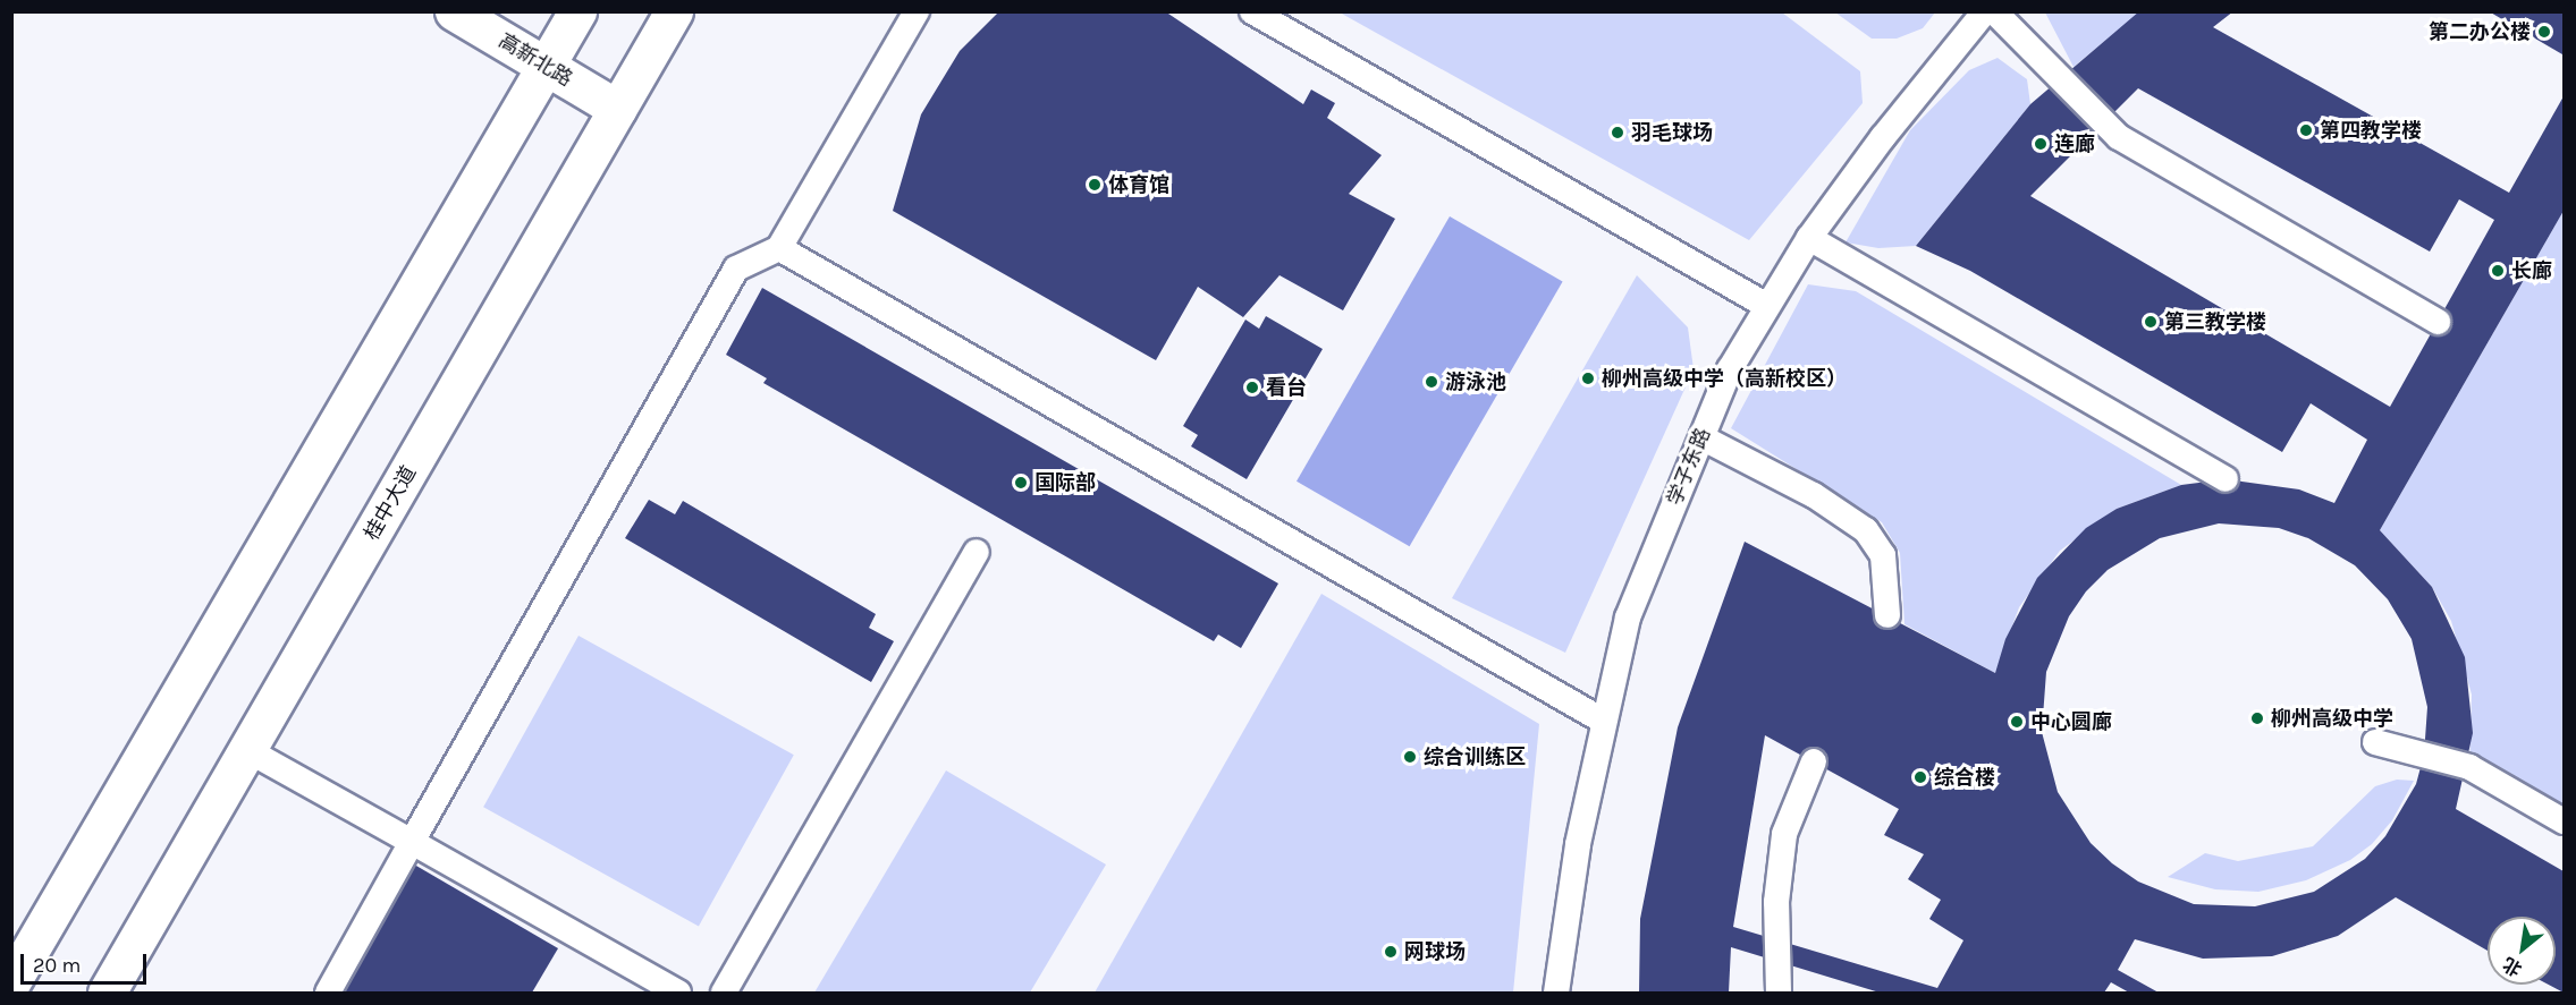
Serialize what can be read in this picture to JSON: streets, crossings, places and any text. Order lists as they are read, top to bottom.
{
  "streets": {
    "main road": ["高新北路", "桂中大道"],
    "lane": ["学子东路"]
  },
  "crossings": [
    ["高新北路", "桂中大道"]
  ],
  "places": [
    "第二办公楼",
    "第四教学楼",
    "羽毛球场",
    "连廊",
    "体育馆",
    "长廊",
    "第三教学楼",
    "柳州高级中学（高新校区）",
    "游泳池",
    "看台",
    "国际部",
    "柳州高级中学",
    "中心圆廊",
    "综合训练区",
    "综合楼",
    "网球场"
  ],
  "scale_bar": "20 m",
  "north": "bottom left"
}
